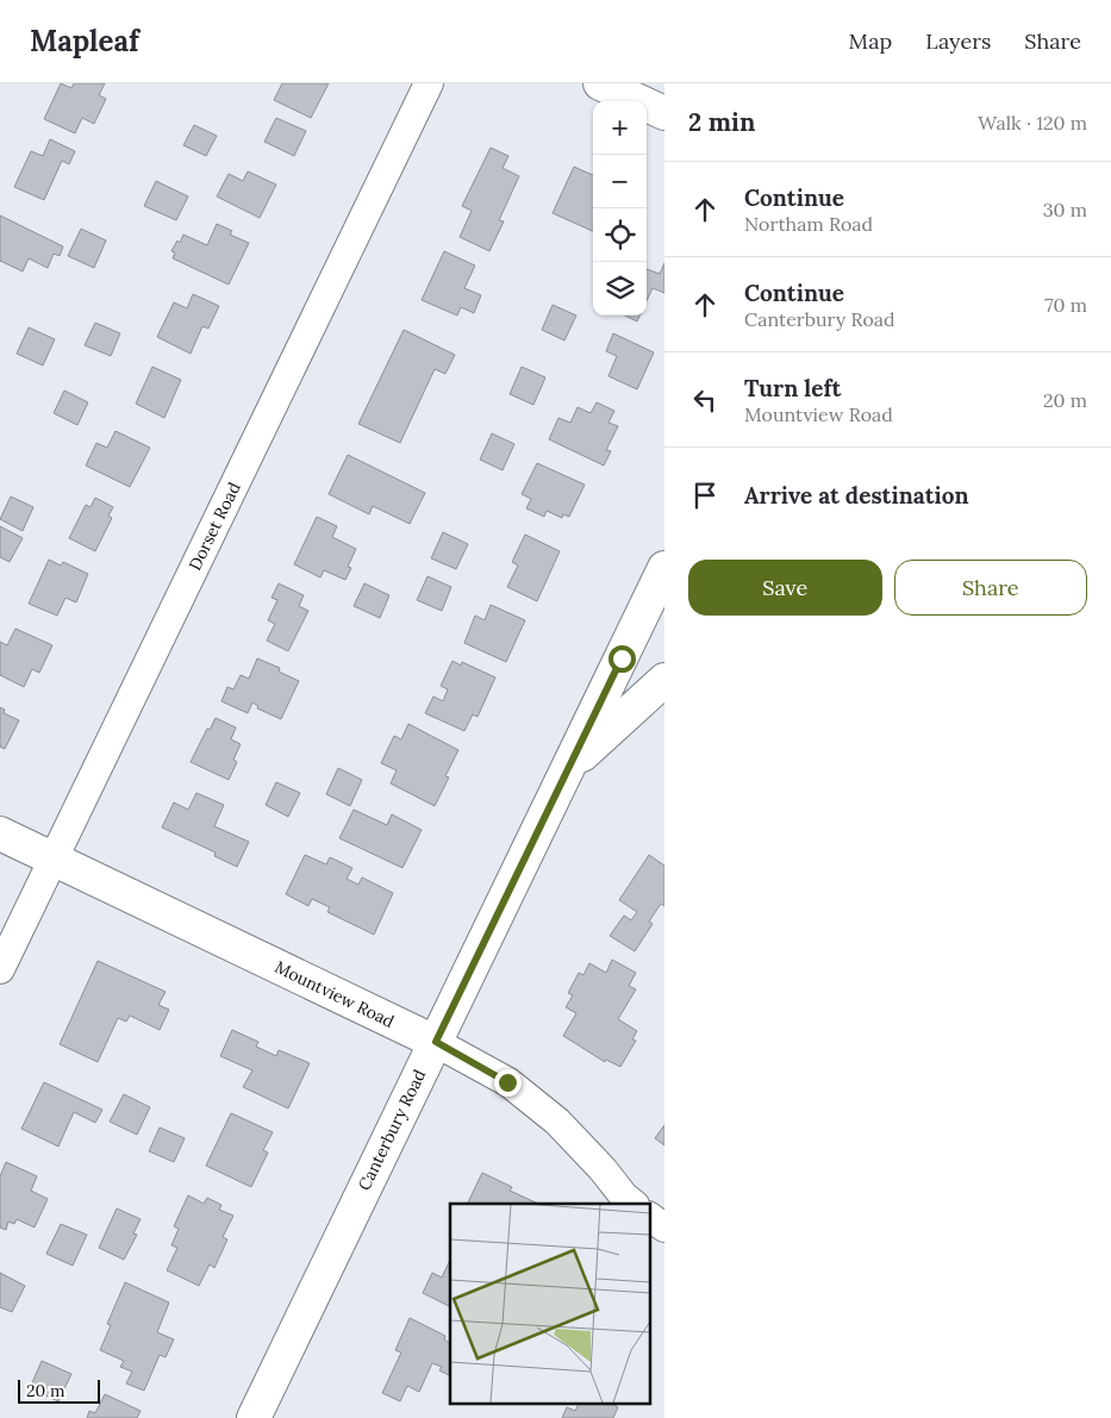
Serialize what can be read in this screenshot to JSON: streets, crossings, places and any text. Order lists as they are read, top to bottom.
{
  "streets": {
    "street": ["Dorset Road", "Mountview Road", "Canterbury Road"]
  },
  "crossings": [
    ["Dorset Road", "Mountview Road"],
    ["Mountview Road", "Canterbury Road"]
  ],
  "scale_bar": "20 m",
  "page": {
    "header": "Mapleaf",
    "nav": ["Map", "Layers", "Share"],
    "heading": ["2 min", "Walk · 120 m"],
    "map_buttons": ["+", "−"],
    "list": [
      ["Continue", "Northam Road", "30 m"],
      ["Continue", "Canterbury Road", "70 m"],
      ["Turn left", "Mountview Road", "20 m"],
      "Arrive at destination"
    ],
    "buttons": ["Save", "Share"],
    "scale": "20 m"
  }
}
